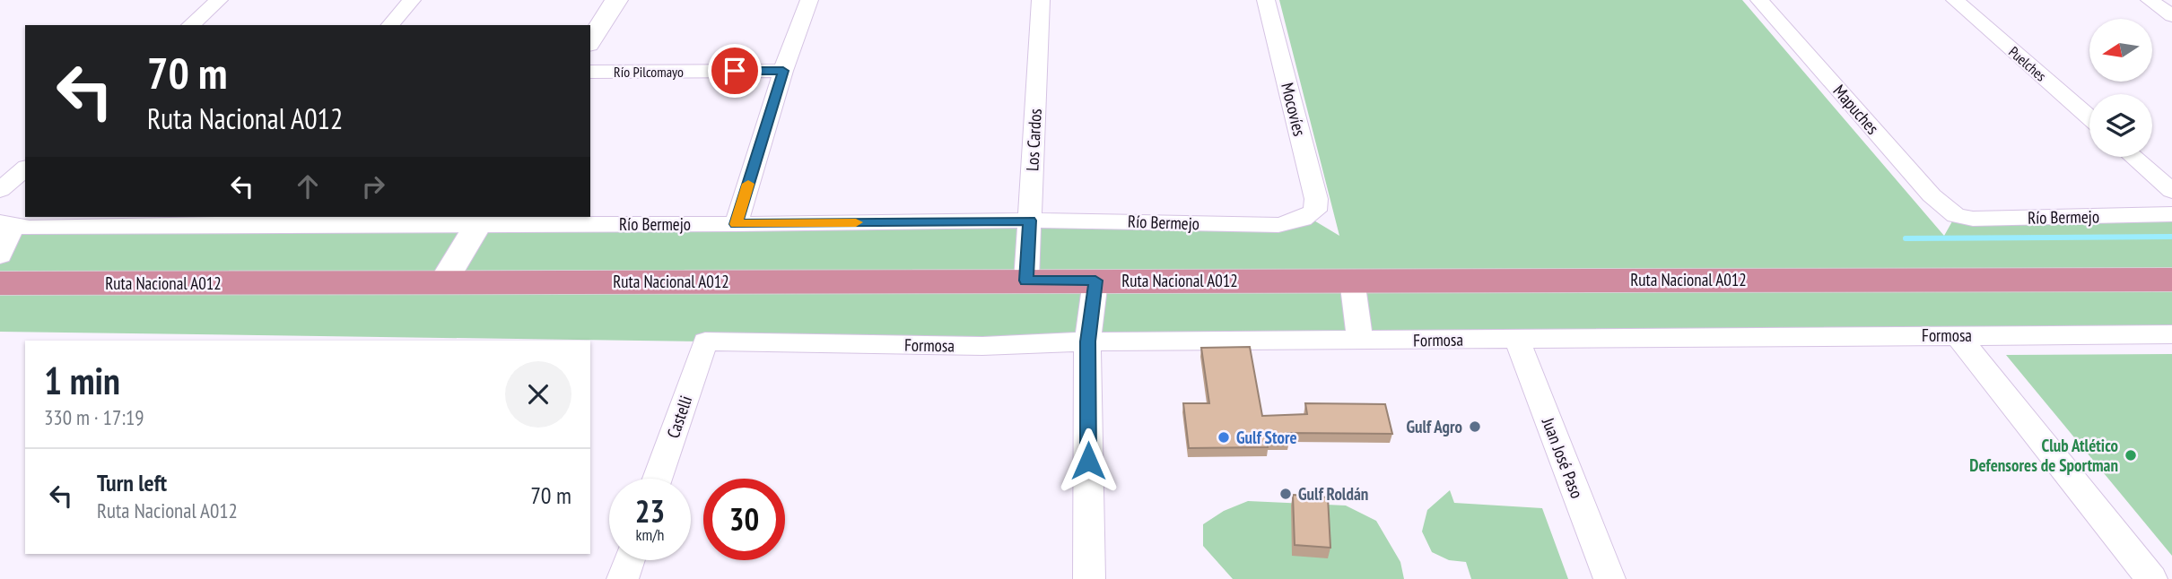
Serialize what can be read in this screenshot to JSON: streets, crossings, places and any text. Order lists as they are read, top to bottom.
{
  "streets": {
    "highway": ["Ruta Nacional A012"],
    "street": [
      "Puelches",
      "Río Pilcomayo",
      "Mocovíes",
      "Mapuches",
      "Los Cardos",
      "Río Bermejo",
      "Formosa",
      "Castelli",
      "Juan José Paso"
    ]
  },
  "crossings": [
    ["Mocovíes", "Río Bermejo"],
    ["Mapuches", "Río Bermejo"],
    ["Los Cardos", "Río Bermejo"],
    ["Los Cardos", "Ruta Nacional A012"],
    ["Formosa", "Castelli"],
    ["Formosa", "Juan José Paso"]
  ],
  "places": [
    "Gulf Agro",
    "Gulf Store",
    "Club Atlético Defensores de Sportman",
    "Gulf Roldán"
  ],
  "north": "left",
  "page": {
    "turn": ["70 m", "Ruta Nacional A012"],
    "heading": ["1 min", "330 m · 17:19"],
    "list": [
      {
        "name": "Turn left",
        "note": "Ruta Nacional A012",
        "value": "70 m"
      }
    ],
    "speed": "23 km/h",
    "limit": "30"
  }
}
